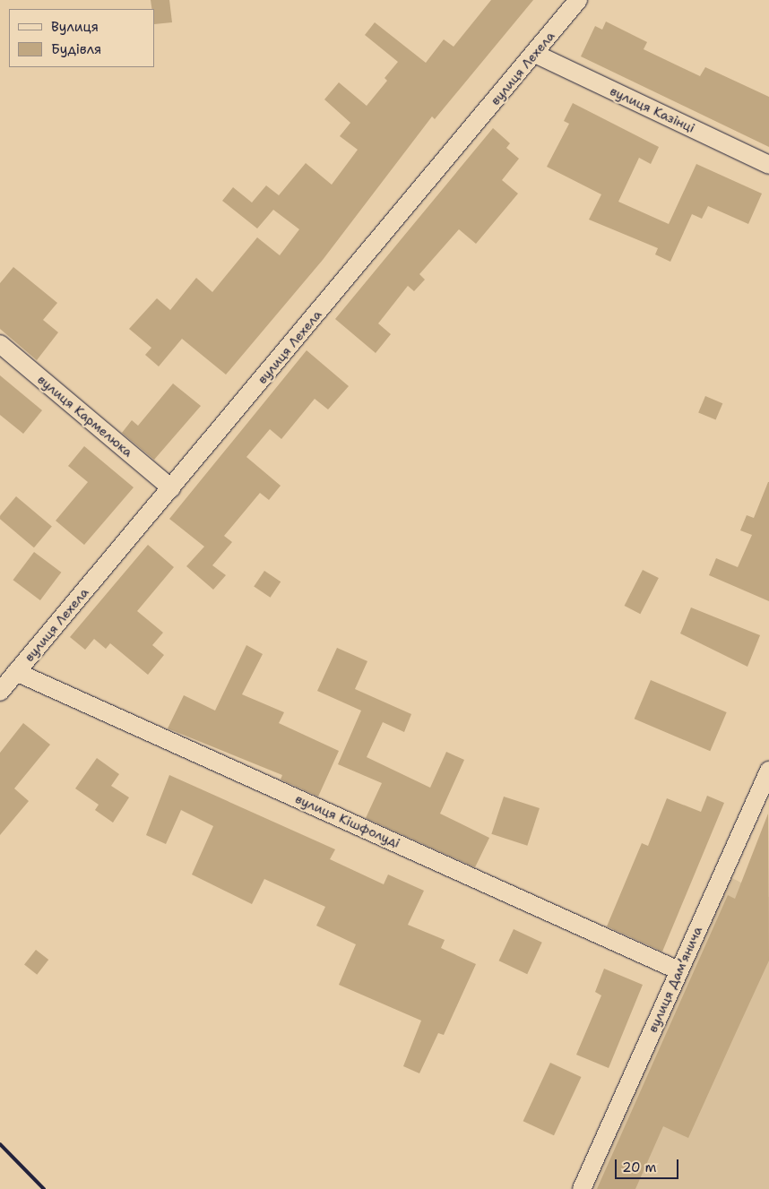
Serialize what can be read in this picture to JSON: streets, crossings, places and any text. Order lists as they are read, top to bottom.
{
  "streets": {
    "street": [
      "вулиця Лехела",
      "вулиця Казінці",
      "вулиця Кармелюка",
      "вулиця Кішфолуді",
      "вулиця Дамʼянича"
    ]
  },
  "crossings": [
    ["вулиця Лехела", "вулиця Казінці"],
    ["вулиця Лехела", "вулиця Кармелюка"],
    ["вулиця Лехела", "вулиця Кішфолуді"],
    ["вулиця Кішфолуді", "вулиця Дамʼянича"]
  ],
  "legend": ["Вулиця", "Будівля"],
  "scale_bar": "20 m"
}
